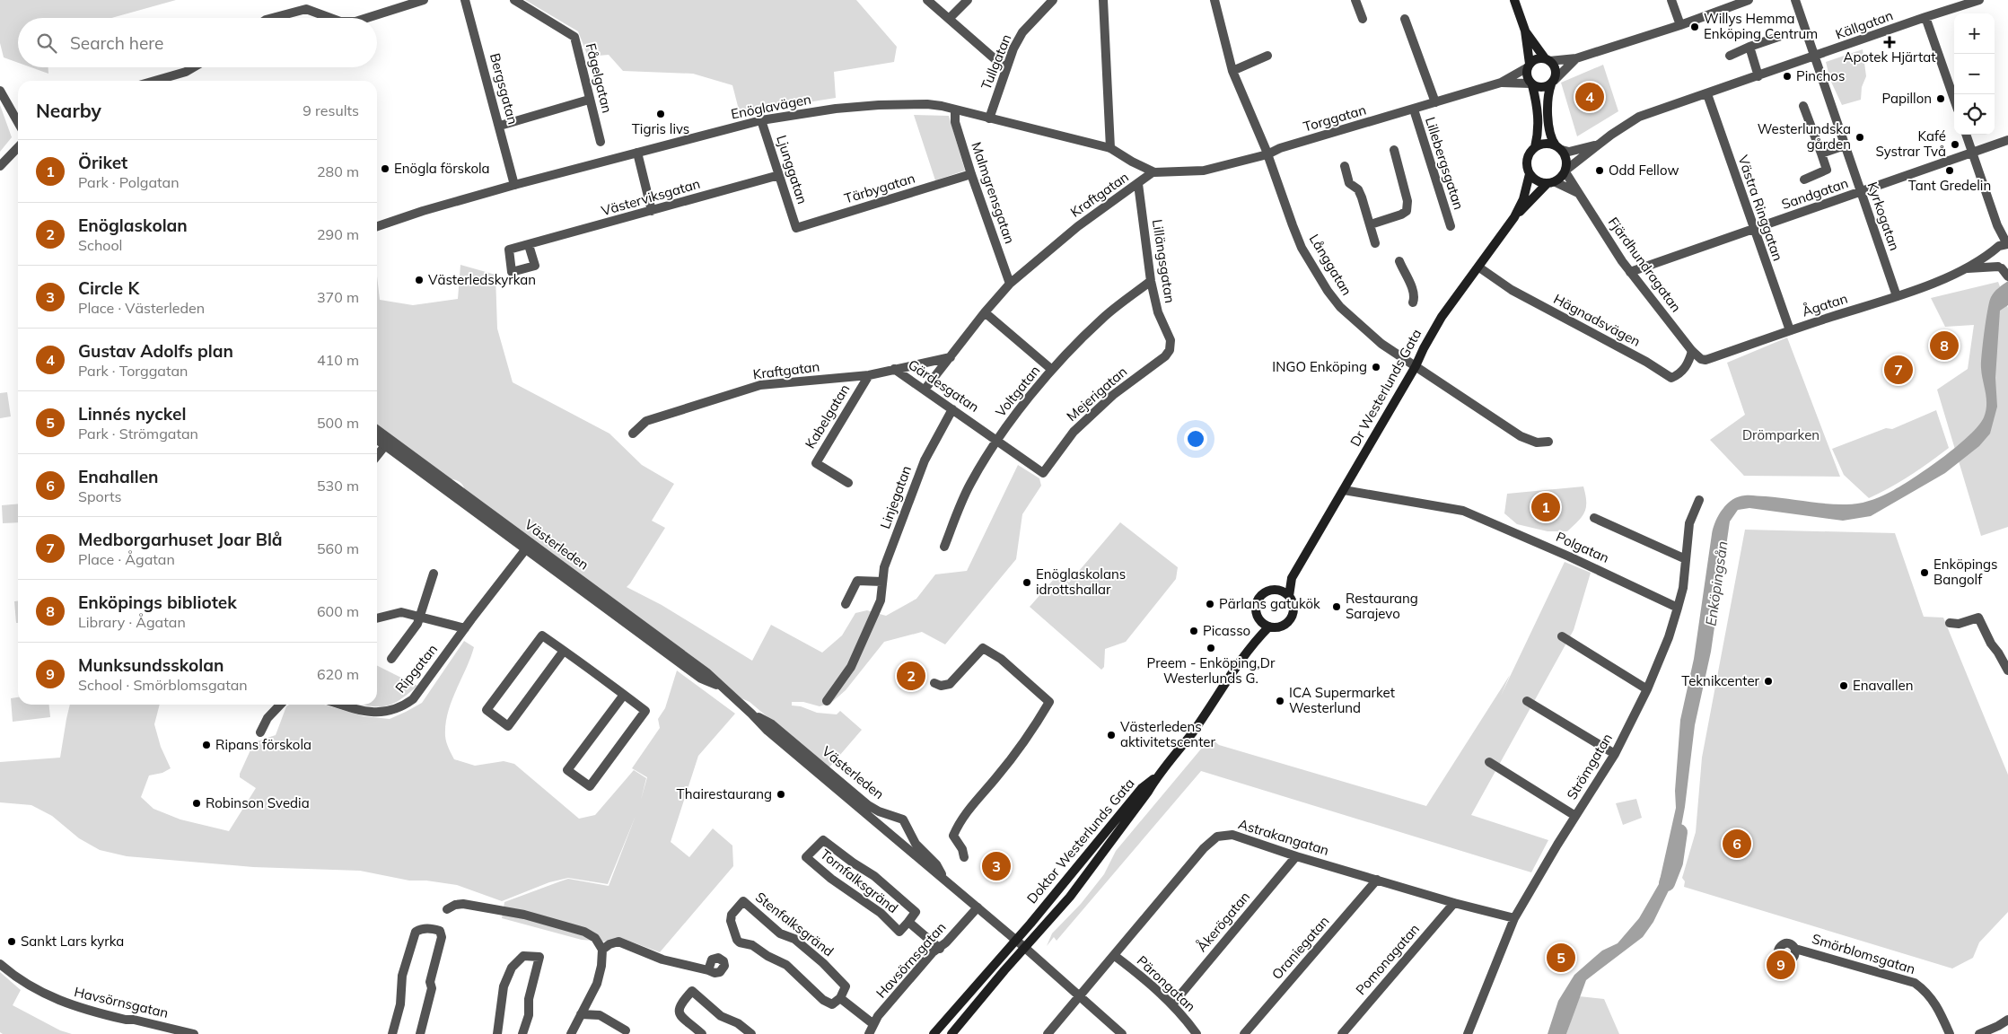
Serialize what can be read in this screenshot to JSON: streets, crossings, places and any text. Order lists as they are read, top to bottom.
{
  "streets": {
    "main road": ["Dr Westerlunds Gata", "Doktor Westerlunds Gata"],
    "street": [
      "Källgatan",
      "Tullgatan",
      "Fågelgatan",
      "Bergsgatan",
      "Enöglavägen",
      "Torggatan",
      "Lillebergsgatan",
      "Ljunggatan",
      "Tärbygatan",
      "Malmgrensgatan",
      "Sandgatan",
      "Kraftgatan",
      "Västerviksgatan",
      "Västra Ringgatan",
      "Kyrkogatan",
      "Lillängsgatan",
      "Långgatan",
      "Fjärdhundragatan",
      "Ågatan",
      "Hägnadsvägen",
      "Gärdesgatan",
      "Voltgatan",
      "Mejerigatan",
      "Kabelgatan",
      "Linjegatan",
      "Västerleden",
      "Polgatan",
      "Ripgatan",
      "Strömgatan",
      "Astrakangatan",
      "Tornfalksgränd",
      "Åkerögatan",
      "Stenfalksgränd",
      "Oraniegatan",
      "Smörblomsgatan",
      "Pomonagatan",
      "Havsörnsgatan",
      "Pärongatan"
    ]
  },
  "crossings": [
    ["Källgatan", "Västra Ringgatan"],
    ["Källgatan", "Kyrkogatan"],
    ["Källgatan", "Fjärdhundragatan"],
    ["Källgatan", "Dr Westerlunds Gata"],
    ["Tullgatan", "Enöglavägen"],
    ["Bergsgatan", "Enöglavägen"],
    ["Enöglavägen", "Torggatan"],
    ["Enöglavägen", "Ljunggatan"],
    ["Enöglavägen", "Malmgrensgatan"],
    ["Enöglavägen", "Kraftgatan"],
    ["Torggatan", "Lillebergsgatan"],
    ["Torggatan", "Kraftgatan"],
    ["Torggatan", "Långgatan"],
    ["Ljunggatan", "Tärbygatan"],
    ["Ljunggatan", "Västerviksgatan"],
    ["Tärbygatan", "Malmgrensgatan"],
    ["Malmgrensgatan", "Kraftgatan"],
    ["Sandgatan", "Västra Ringgatan"],
    ["Sandgatan", "Kyrkogatan"],
    ["Sandgatan", "Fjärdhundragatan"],
    ["Kraftgatan", "Lillängsgatan"],
    ["Kraftgatan", "Gärdesgatan"],
    ["Kraftgatan", "Kabelgatan"],
    ["Västra Ringgatan", "Ågatan"],
    ["Kyrkogatan", "Ågatan"],
    ["Lillängsgatan", "Voltgatan"],
    ["Lillängsgatan", "Mejerigatan"],
    ["Långgatan", "Dr Westerlunds Gata"],
    ["Fjärdhundragatan", "Ågatan"],
    ["Fjärdhundragatan", "Hägnadsvägen"],
    ["Fjärdhundragatan", "Dr Westerlunds Gata"],
    ["Ågatan", "Hägnadsvägen"],
    ["Hägnadsvägen", "Dr Westerlunds Gata"],
    ["Gärdesgatan", "Voltgatan"],
    ["Gärdesgatan", "Mejerigatan"],
    ["Gärdesgatan", "Linjegatan"],
    ["Dr Westerlunds Gata", "Polgatan"],
    ["Dr Westerlunds Gata", "Doktor Westerlunds Gata"],
    ["Västerleden", "Ripgatan"],
    ["Västerleden", "Astrakangatan"],
    ["Västerleden", "Doktor Westerlunds Gata"],
    ["Västerleden", "Havsörnsgatan"],
    ["Polgatan", "Strömgatan"],
    ["Strömgatan", "Astrakangatan"],
    ["Astrakangatan", "Åkerögatan"],
    ["Astrakangatan", "Oraniegatan"],
    ["Astrakangatan", "Pomonagatan"],
    ["Astrakangatan", "Pärongatan"],
    ["Tornfalksgränd", "Havsörnsgatan"],
    ["Åkerögatan", "Pärongatan"]
  ],
  "water": ["Enköpingsån"],
  "parks": ["Drömparken"],
  "places": {
    "other": [
      "Willys Hemma Enköping Centrum",
      "Pinchos",
      "Papillon",
      "Tigris livs",
      "Westerlundska gården",
      "Kafé Systrar Två",
      "Enögla förskola",
      "Odd Fellow",
      "Tant Gredelin",
      "Västerledskyrkan",
      "INGO Enköping",
      "Enköpings Bangolf",
      "Enöglaskolans idrottshallar",
      "Pärlans gatukök",
      "Restaurang Sarajevo",
      "Picasso",
      "Preem - Enköping,Dr Westerlunds G.",
      "Teknikcenter",
      "Enavallen",
      "ICA Supermarket Westerlund",
      "Västerledens aktivitetscenter",
      "Ripans förskola",
      "Thairestaurang",
      "Robinson Svedia",
      "Sankt Lars kyrka"
    ],
    "health": ["Apotek Hjärtat"]
  },
  "page": {
    "map_buttons": ["+", "−"],
    "search": "Search here",
    "pins": [
      "4",
      "8",
      "7",
      "1",
      "2",
      "6",
      "3",
      "5",
      "9"
    ],
    "heading": ["Nearby", "9 results"],
    "list": [
      {
        "mark": "1",
        "name": "Öriket",
        "note": "Park · Polgatan",
        "value": "280 m"
      },
      {
        "mark": "2",
        "name": "Enöglaskolan",
        "note": "School",
        "value": "290 m"
      },
      {
        "mark": "3",
        "name": "Circle K",
        "note": "Place · Västerleden",
        "value": "370 m"
      },
      {
        "mark": "4",
        "name": "Gustav Adolfs plan",
        "note": "Park · Torggatan",
        "value": "410 m"
      },
      {
        "mark": "5",
        "name": "Linnés nyckel",
        "note": "Park · Strömgatan",
        "value": "500 m"
      },
      {
        "mark": "6",
        "name": "Enahallen",
        "note": "Sports",
        "value": "530 m"
      },
      {
        "mark": "7",
        "name": "Medborgarhuset Joar Blå",
        "note": "Place · Ågatan",
        "value": "560 m"
      },
      {
        "mark": "8",
        "name": "Enköpings bibliotek",
        "note": "Library · Ågatan",
        "value": "600 m"
      },
      {
        "mark": "9",
        "name": "Munksundsskolan",
        "note": "School · Smörblomsgatan",
        "value": "620 m"
      }
    ]
  }
}
